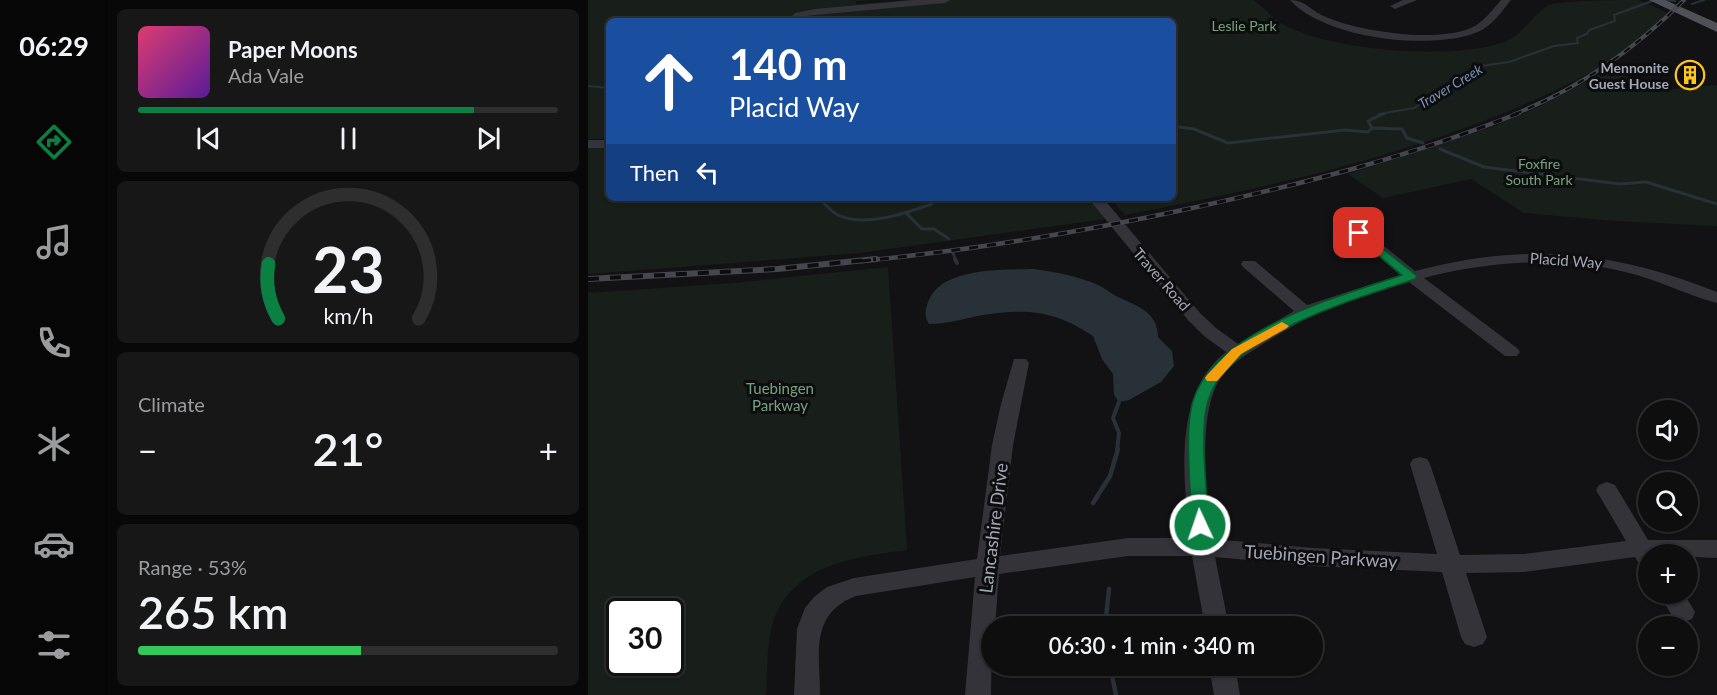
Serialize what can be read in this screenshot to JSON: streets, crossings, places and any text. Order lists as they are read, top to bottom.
{
  "streets": {
    "street": [
      "Placid Way",
      "Traver Road",
      "Lancashire Drive",
      "Tuebingen Parkway"
    ]
  },
  "crossings": [
    ["Placid Way", "Traver Road"],
    ["Placid Way", "Tuebingen Parkway"],
    ["Lancashire Drive", "Tuebingen Parkway"]
  ],
  "water": ["Traver Creek"],
  "parks": ["Leslie Park", "Foxfire South Park", "Tuebingen Parkway"],
  "places": {
    "building": ["Mennonite Guest House"]
  },
  "page": {
    "tabs": "06:29",
    "turn": ["140 m", "Placid Way"],
    "song": ["Paper Moons", "Ada Vale"],
    "then": "Then",
    "tile": [
      "Climate",
      ["Range · 53%", "265 km"]
    ],
    "map_buttons": ["+", "−"],
    "heat": ["−", "21°", "+"],
    "limit": "30",
    "trip": "06:30 · 1 min · 340 m",
    "gauge": ["23", "km/h"]
  }
}
